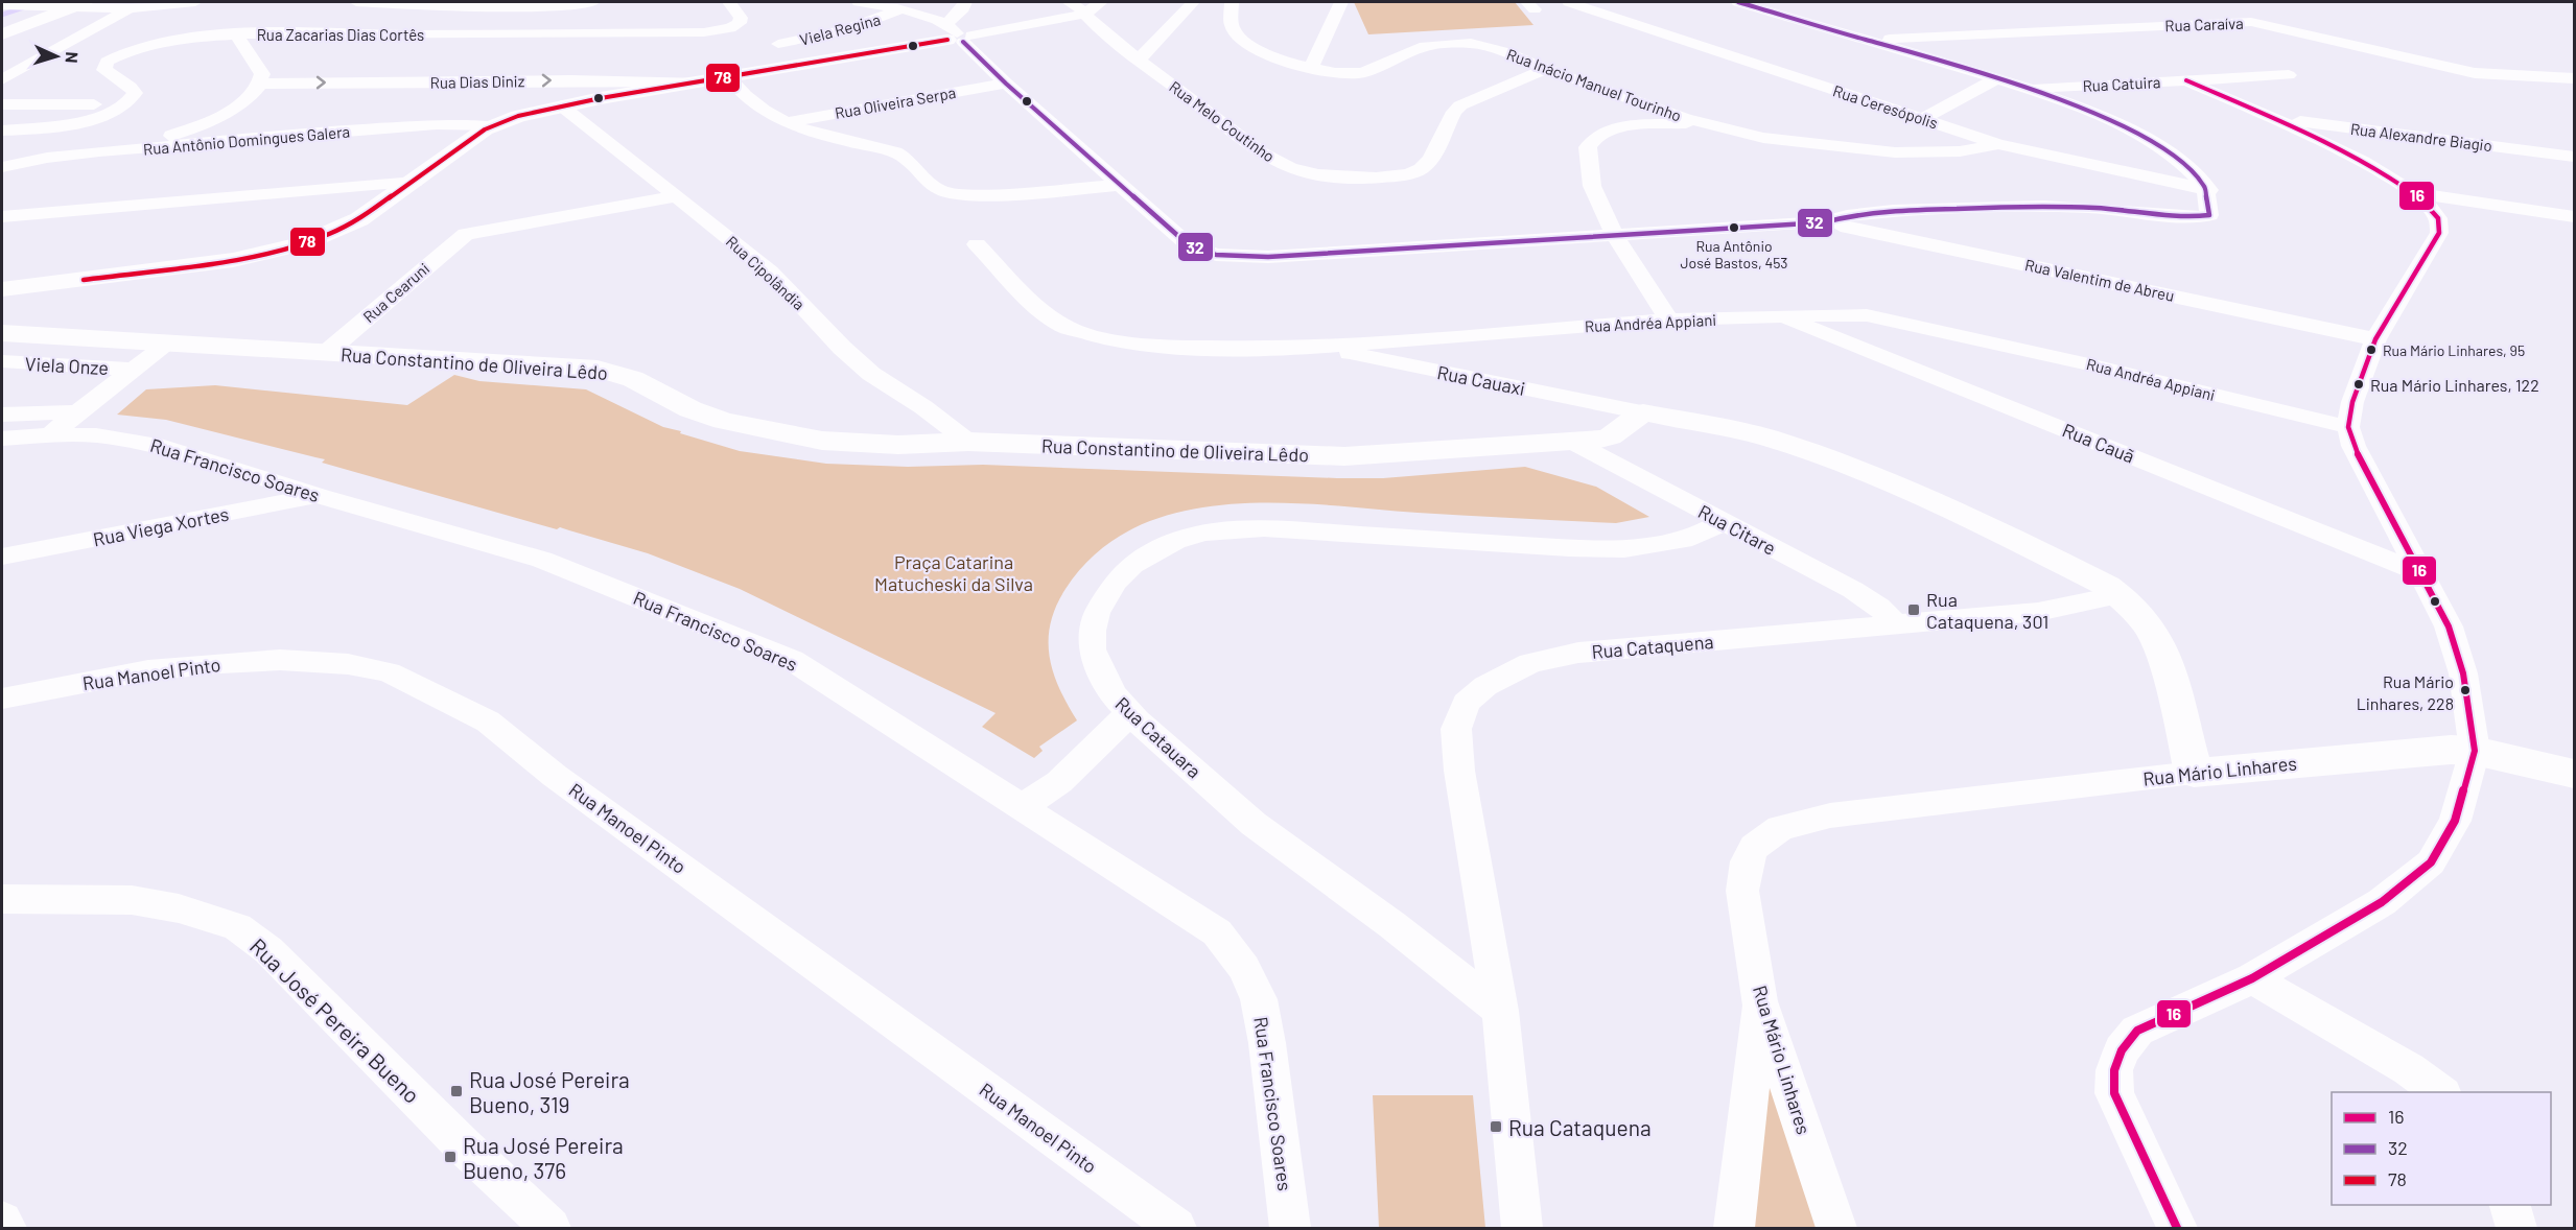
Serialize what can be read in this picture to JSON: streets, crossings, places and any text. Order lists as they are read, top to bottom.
{
  "streets": {
    "street": [
      "Rua Caraíva",
      "Viela Regina",
      "Rua Zacarias Dias Cortês",
      "Rua Dias Diniz",
      "Rua Catuira",
      "Rua Inácio Manuel Tourinho",
      "Rua Oliveira Serpa",
      "Rua Ceresópolis",
      "Rua Melo Coutinho",
      "Rua Alexandre Biagio",
      "Rua Antônio Domingues Galera",
      "Rua Cipolândia",
      "Rua Valentim de Abreu",
      "Rua Cearuni",
      "Rua Andréa Appiani",
      "Rua Constantino de Oliveira Lêdo",
      "Viela Onze",
      "Rua Cauaxi",
      "Rua Cauã",
      "Rua Francisco Soares",
      "Rua Viega Xortes",
      "Rua Citare",
      "Rua Cataquena",
      "Rua Manoel Pinto",
      "Rua Catauara",
      "Rua Mário Linhares",
      "Rua José Pereira Bueno"
    ]
  },
  "crossings": [
    ["Rua Inácio Manuel Tourinho", "Rua Ceresópolis"],
    ["Rua Inácio Manuel Tourinho", "Rua Melo Coutinho"],
    ["Rua Cipolândia", "Rua Cearuni"],
    ["Rua Cipolândia", "Rua Constantino de Oliveira Lêdo"],
    ["Rua Cearuni", "Rua Constantino de Oliveira Lêdo"],
    ["Rua Andréa Appiani", "Rua Cauaxi"],
    ["Rua Andréa Appiani", "Rua Cauã"],
    ["Rua Constantino de Oliveira Lêdo", "Viela Onze"],
    ["Rua Constantino de Oliveira Lêdo", "Rua Cauaxi"],
    ["Rua Constantino de Oliveira Lêdo", "Rua Citare"],
    ["Viela Onze", "Rua Francisco Soares"],
    ["Rua Francisco Soares", "Rua Viega Xortes"],
    ["Rua Citare", "Rua Cataquena"],
    ["Rua Citare", "Rua Catauara"],
    ["Rua Cataquena", "Rua Catauara"]
  ],
  "parks": ["Praça Catarina Matucheski da Silva"],
  "places": {
    "other": [
      "Rua Antônio José Bastos, 453",
      "Rua Mário Linhares, 95",
      "Rua Mário Linhares, 122",
      "Rua Mário Linhares, 228"
    ],
    "transit": [
      "Rua Cataquena, 301",
      "Rua José Pereira Bueno, 319",
      "Rua Cataquena",
      "Rua José Pereira Bueno, 376"
    ]
  },
  "lines": ["transit line 32", "transit line 78", "transit line 16"],
  "legend": ["16", "32", "78"],
  "north": "right"
}
